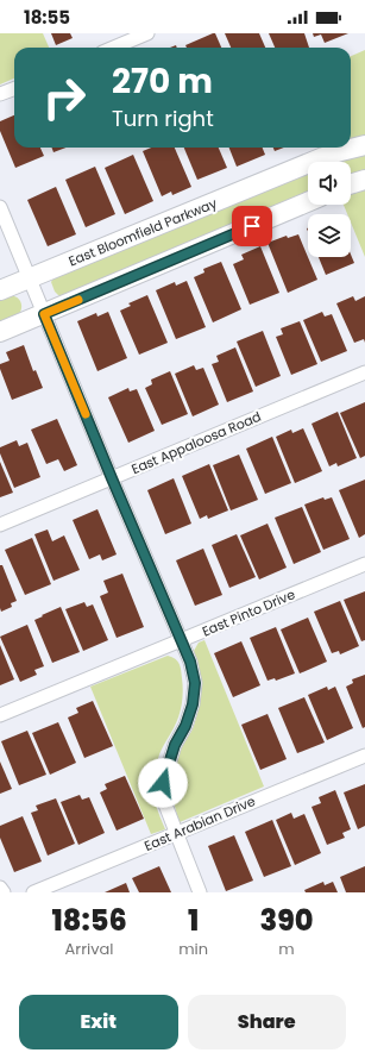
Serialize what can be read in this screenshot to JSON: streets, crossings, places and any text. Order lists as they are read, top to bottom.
{
  "streets": {
    "street": [
      "East Bloomfield Parkway",
      "East Appaloosa Road",
      "East Pinto Drive",
      "East Arabian Drive"
    ]
  },
  "page": {
    "status": "18:55",
    "turn": ["270 m", "Turn right"],
    "eta": [
      "18:56",
      "Arrival",
      "1",
      "min",
      "390",
      "m"
    ],
    "buttons": ["Exit", "Share"]
  }
}
